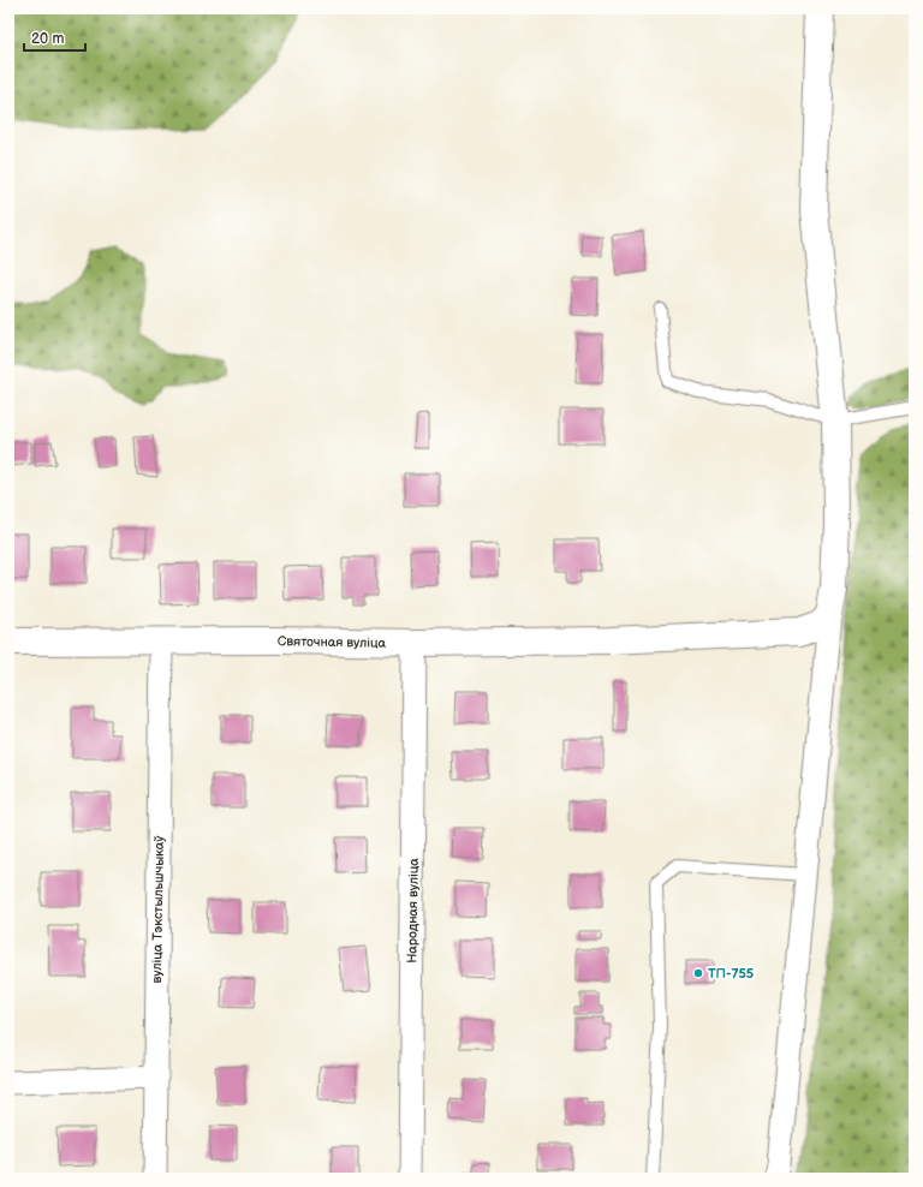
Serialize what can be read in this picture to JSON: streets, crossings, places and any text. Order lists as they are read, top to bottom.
{
  "streets": {
    "street": ["Святочная вуліца", "вуліца Тэкстыльшчыкаў", "Народная вуліца"]
  },
  "crossings": [
    ["Святочная вуліца", "вуліца Тэкстыльшчыкаў"],
    ["Святочная вуліца", "Народная вуліца"]
  ],
  "places": ["ТП-755"],
  "scale_bar": "20 m"
}
